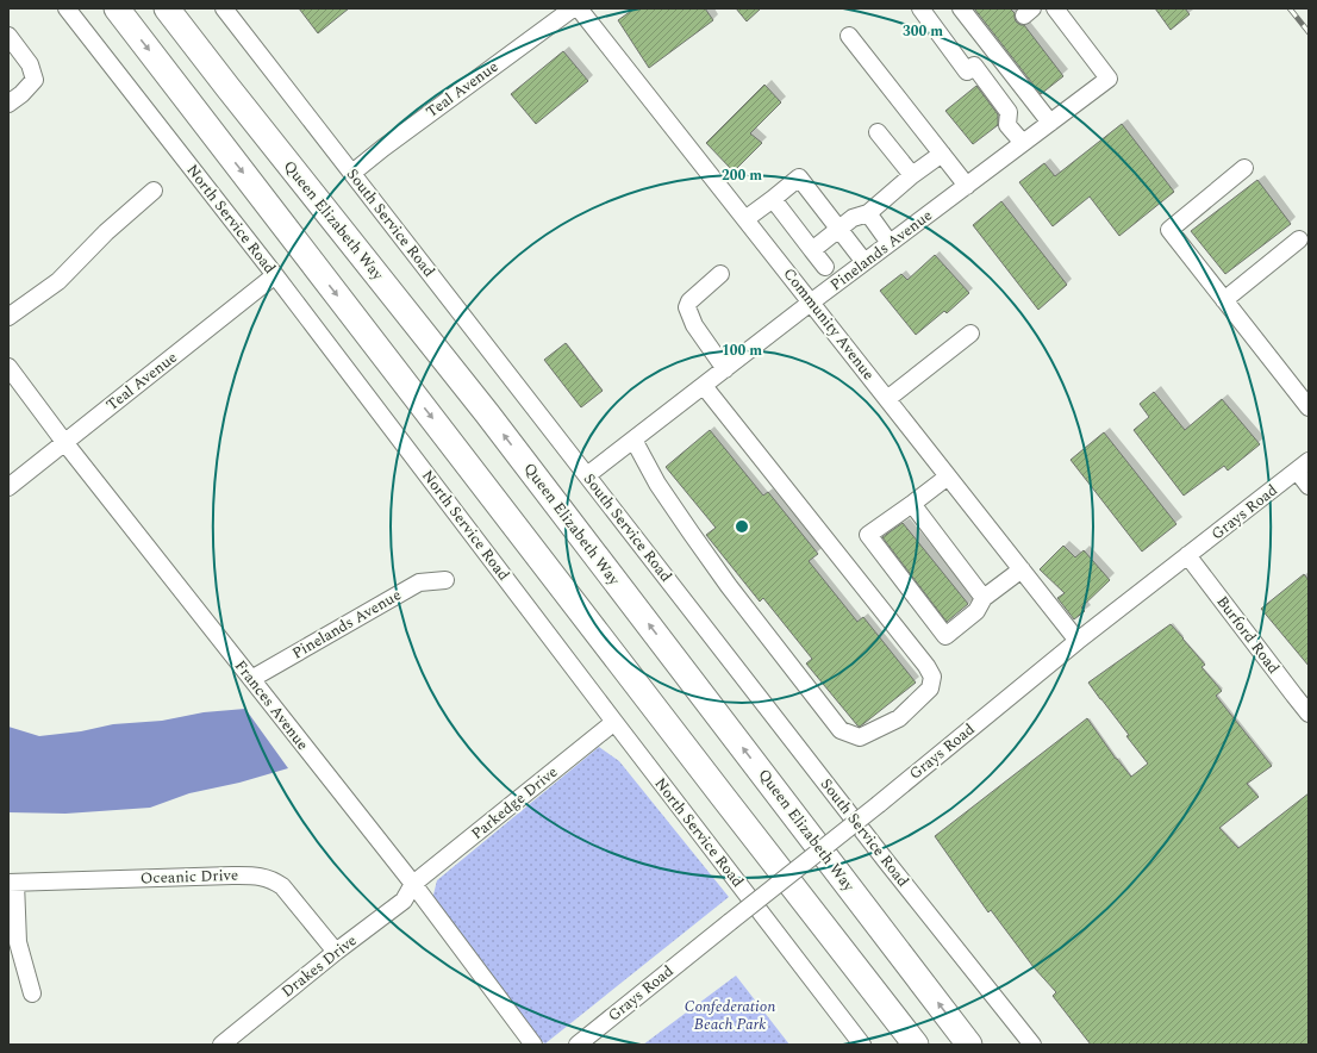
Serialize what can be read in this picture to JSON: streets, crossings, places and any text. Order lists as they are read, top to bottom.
{
  "streets": {
    "highway": ["Queen Elizabeth Way"],
    "street": [
      "Teal Avenue",
      "North Service Road",
      "South Service Road",
      "Pinelands Avenue",
      "Community Avenue",
      "Grays Road",
      "Burford Road",
      "Frances Avenue",
      "Parkedge Drive",
      "Oceanic Drive",
      "Drakes Drive"
    ]
  },
  "crossings": [
    ["Teal Avenue", "North Service Road"],
    ["Teal Avenue", "South Service Road"],
    ["Teal Avenue", "Frances Avenue"],
    ["North Service Road", "Parkedge Drive"],
    ["South Service Road", "Pinelands Avenue"],
    ["Pinelands Avenue", "Community Avenue"],
    ["Pinelands Avenue", "Frances Avenue"],
    ["Community Avenue", "Grays Road"],
    ["Grays Road", "Burford Road"],
    ["Frances Avenue", "Parkedge Drive"],
    ["Frances Avenue", "Drakes Drive"],
    ["Parkedge Drive", "Drakes Drive"],
    ["Oceanic Drive", "Drakes Drive"]
  ],
  "parks": ["Confederation Beach Park"],
  "rings": ["300 m", "200 m", "100 m"]
}
